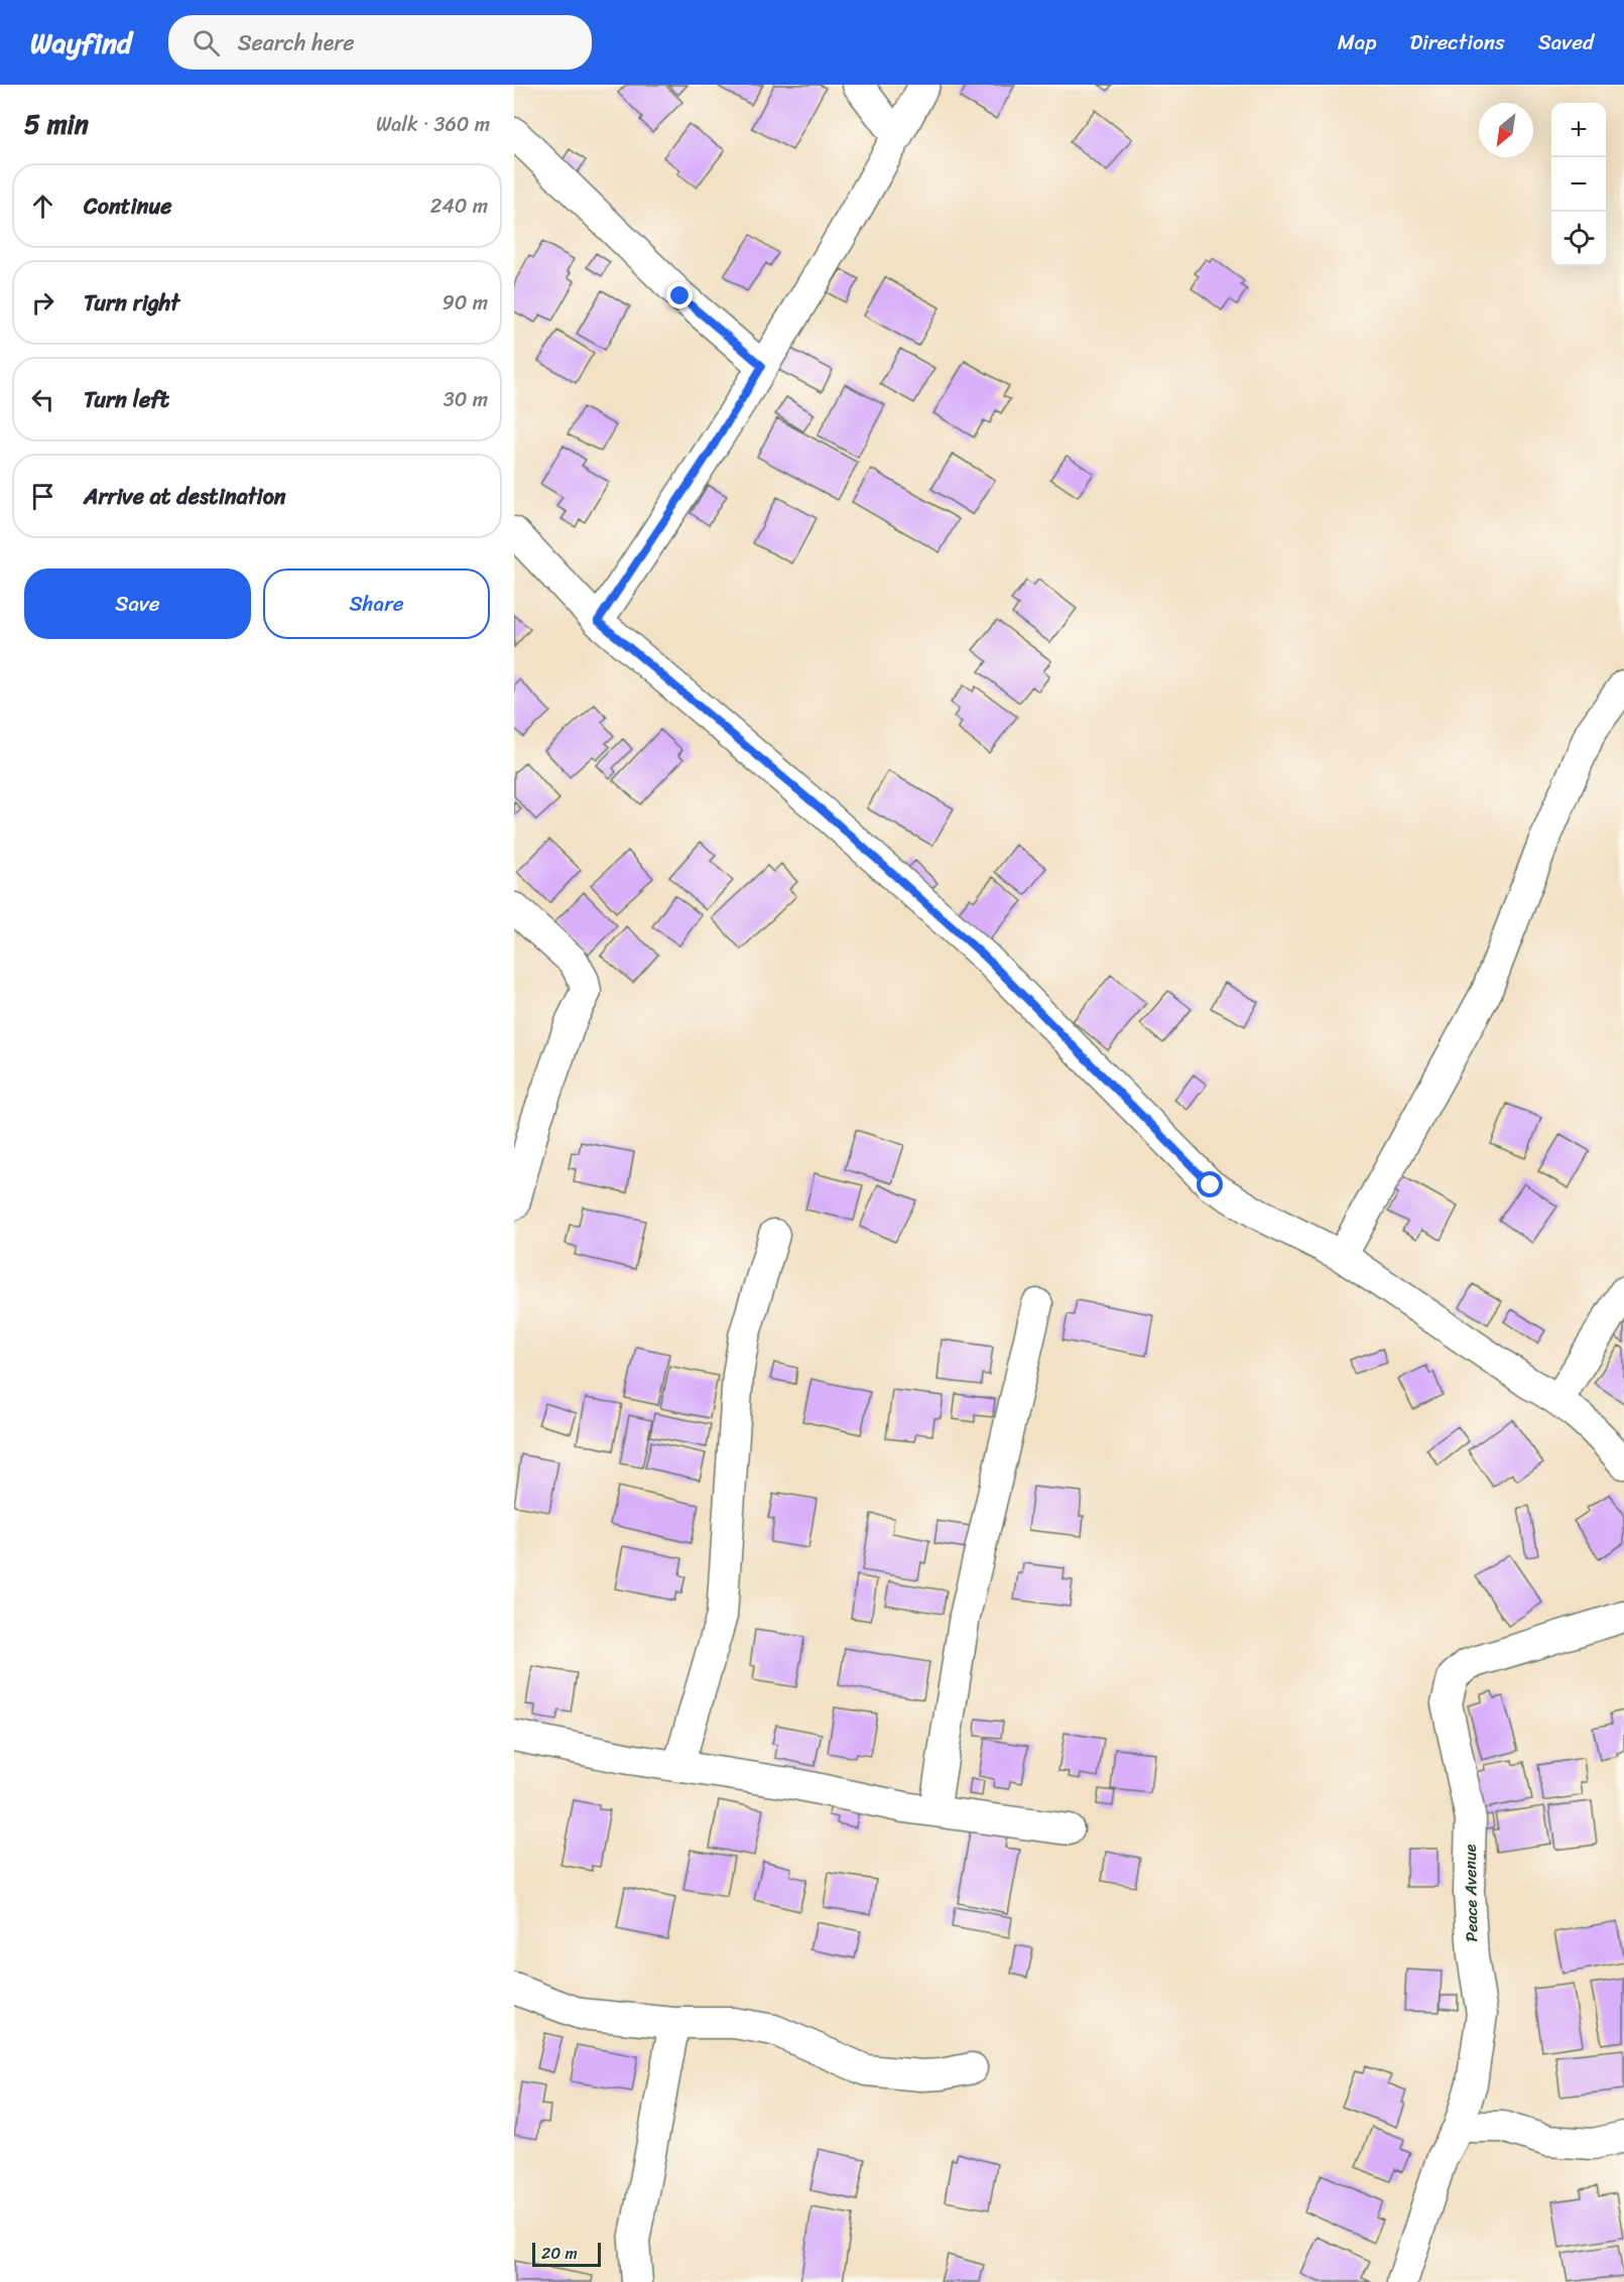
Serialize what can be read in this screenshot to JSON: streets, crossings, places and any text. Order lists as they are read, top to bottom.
{
  "streets": {
    "street": ["Peace Avenue"]
  },
  "scale_bar": "20 m",
  "north": "bottom left",
  "page": {
    "header": "Wayfind",
    "search": "Search here",
    "nav": ["Map", "Directions", "Saved"],
    "heading": ["5 min", "Walk · 360 m"],
    "map_buttons": ["+", "−"],
    "list": [
      ["Continue", "240 m"],
      ["Turn right", "90 m"],
      ["Turn left", "30 m"],
      "Arrive at destination"
    ],
    "buttons": ["Save", "Share"],
    "scale": "20 m"
  }
}
